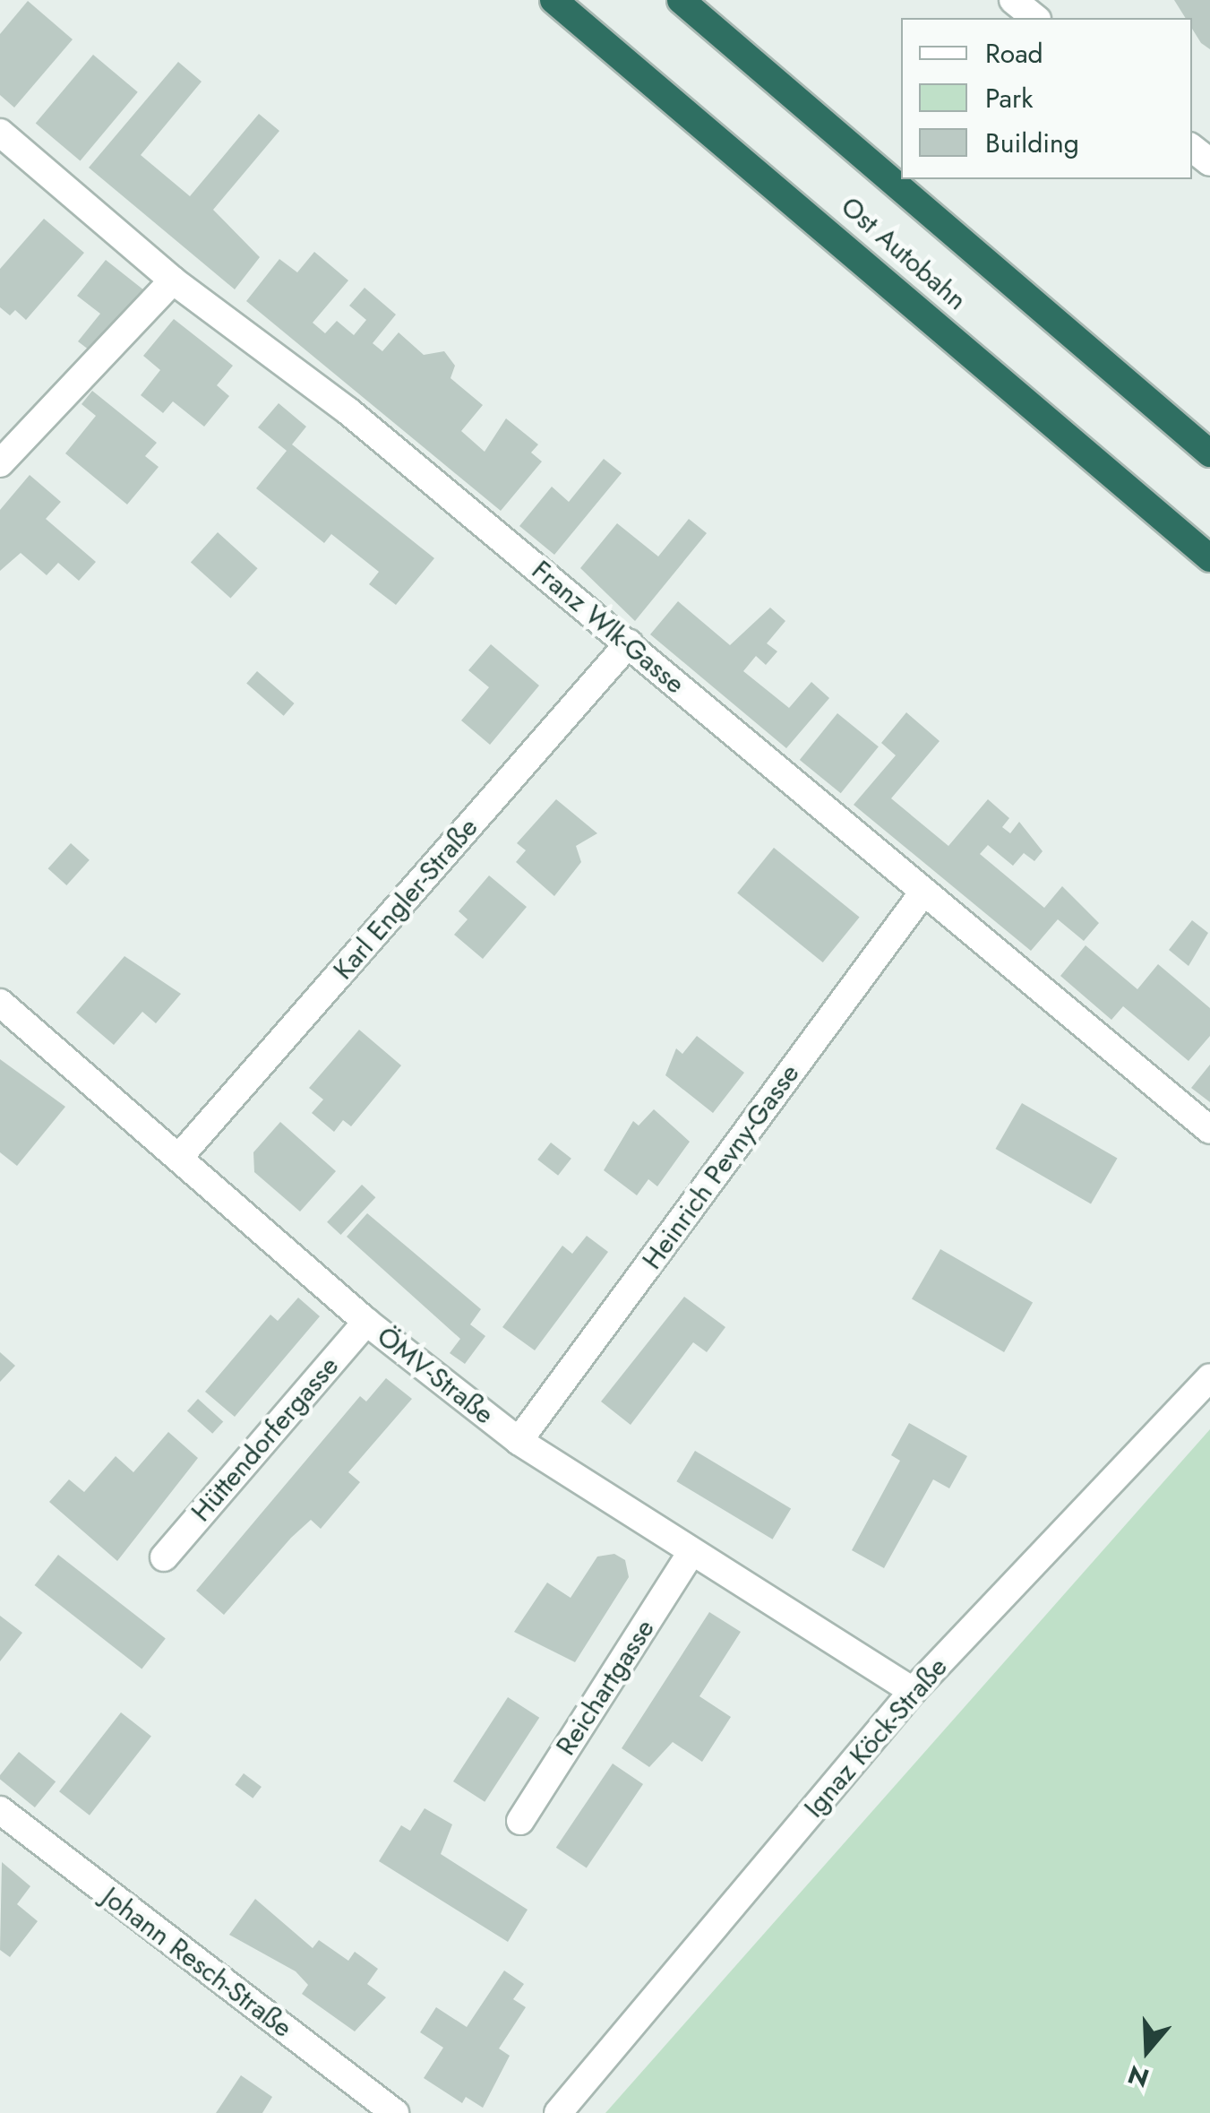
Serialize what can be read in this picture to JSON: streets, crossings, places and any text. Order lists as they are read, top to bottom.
{
  "streets": {
    "highway": ["Ost Autobahn"],
    "street": [
      "Franz Wlk-Gasse",
      "Karl Engler-Straße",
      "Heinrich Pevny-Gasse",
      "ÖMV-Straße",
      "Hüttendorfergasse",
      "Reichartgasse",
      "Ignaz Köck-Straße",
      "Johann Resch-Straße"
    ]
  },
  "crossings": [
    ["Franz Wlk-Gasse", "Karl Engler-Straße"],
    ["Franz Wlk-Gasse", "Heinrich Pevny-Gasse"],
    ["Karl Engler-Straße", "ÖMV-Straße"],
    ["Heinrich Pevny-Gasse", "ÖMV-Straße"],
    ["ÖMV-Straße", "Hüttendorfergasse"],
    ["ÖMV-Straße", "Reichartgasse"],
    ["ÖMV-Straße", "Ignaz Köck-Straße"]
  ],
  "legend": ["Road", "Park", "Building"],
  "north": "bottom"
}
